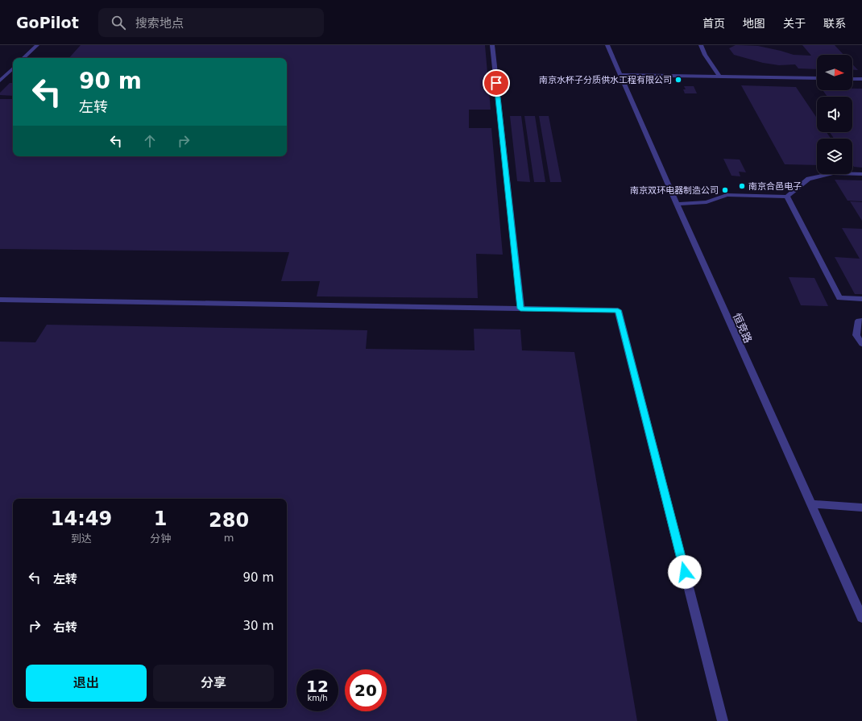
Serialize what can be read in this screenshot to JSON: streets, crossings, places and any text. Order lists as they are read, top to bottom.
{
  "streets": {
    "street": ["恒竞路"]
  },
  "places": ["南京水杯子分质供水工程有限公司", "南京合邑电子", "南京双环电器制造公司"],
  "north": "right",
  "page": {
    "header": "GoPilot",
    "search": "搜索地点",
    "nav": [
      "首页",
      "地图",
      "关于",
      "联系"
    ],
    "turn": ["90 m", "左转"],
    "eta": [
      "14:49",
      "到达",
      "1",
      "分钟",
      "280",
      "m"
    ],
    "list": [
      {
        "name": "左转",
        "value": "90 m"
      },
      {
        "name": "右转",
        "value": "30 m"
      }
    ],
    "buttons": ["退出", "分享"],
    "speed": "12 km/h",
    "limit": "20"
  }
}
